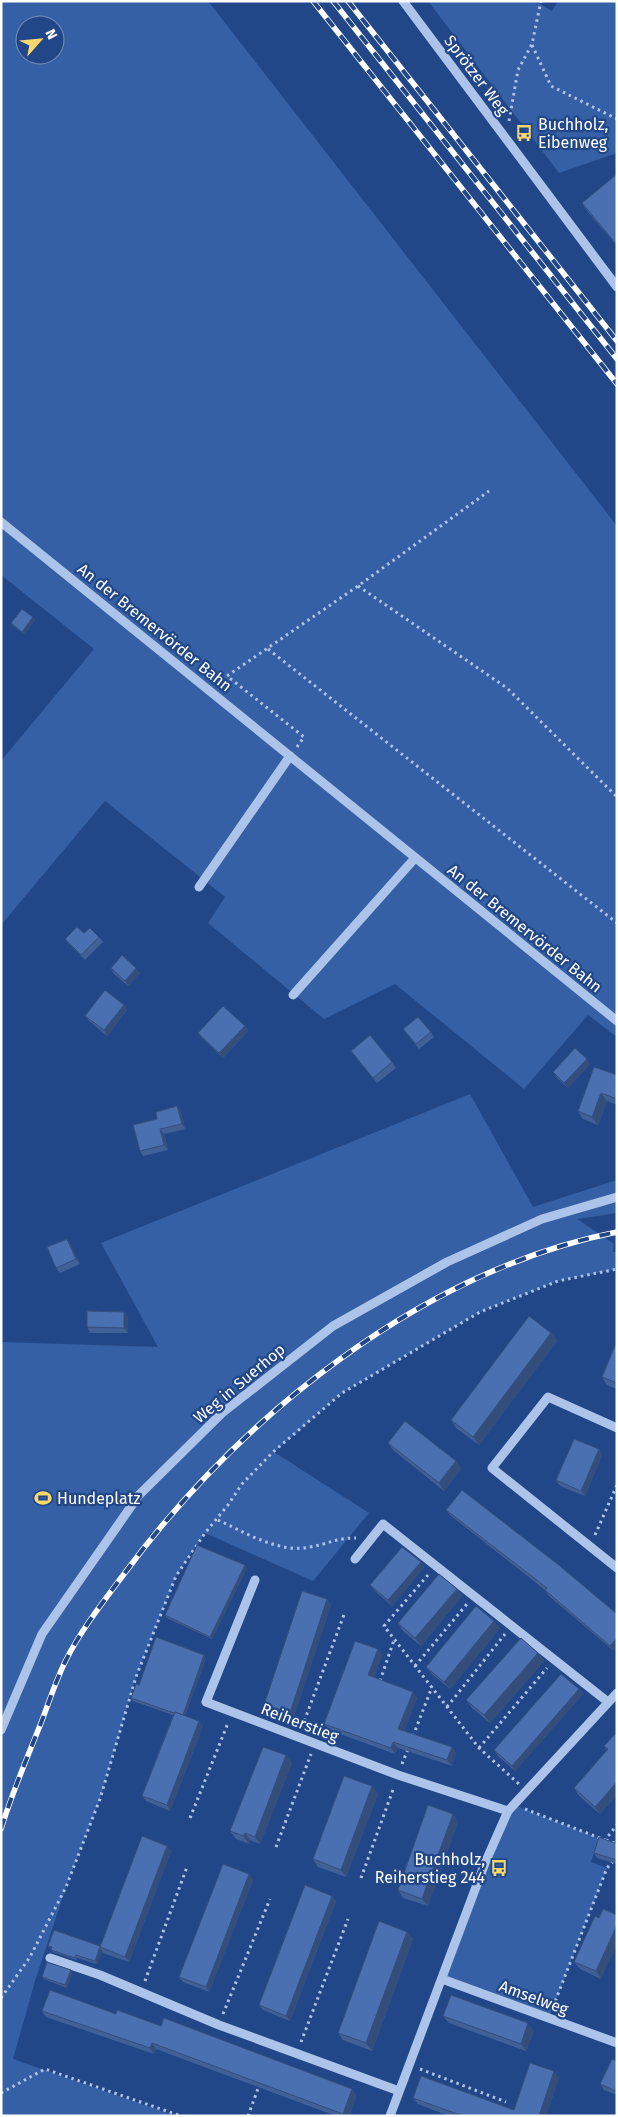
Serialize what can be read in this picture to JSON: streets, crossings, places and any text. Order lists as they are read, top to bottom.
{
  "streets": {
    "street": [
      "Sprötzer Weg",
      "An der Bremervörder Bahn",
      "Weg in Suerhop",
      "Reiherstieg",
      "Amselweg"
    ]
  },
  "places": {
    "bus stop": ["Buchholz, Eibenweg", "Buchholz, Reiherstieg 244"],
    "sports": ["Hundeplatz"]
  },
  "north": "top right"
}
